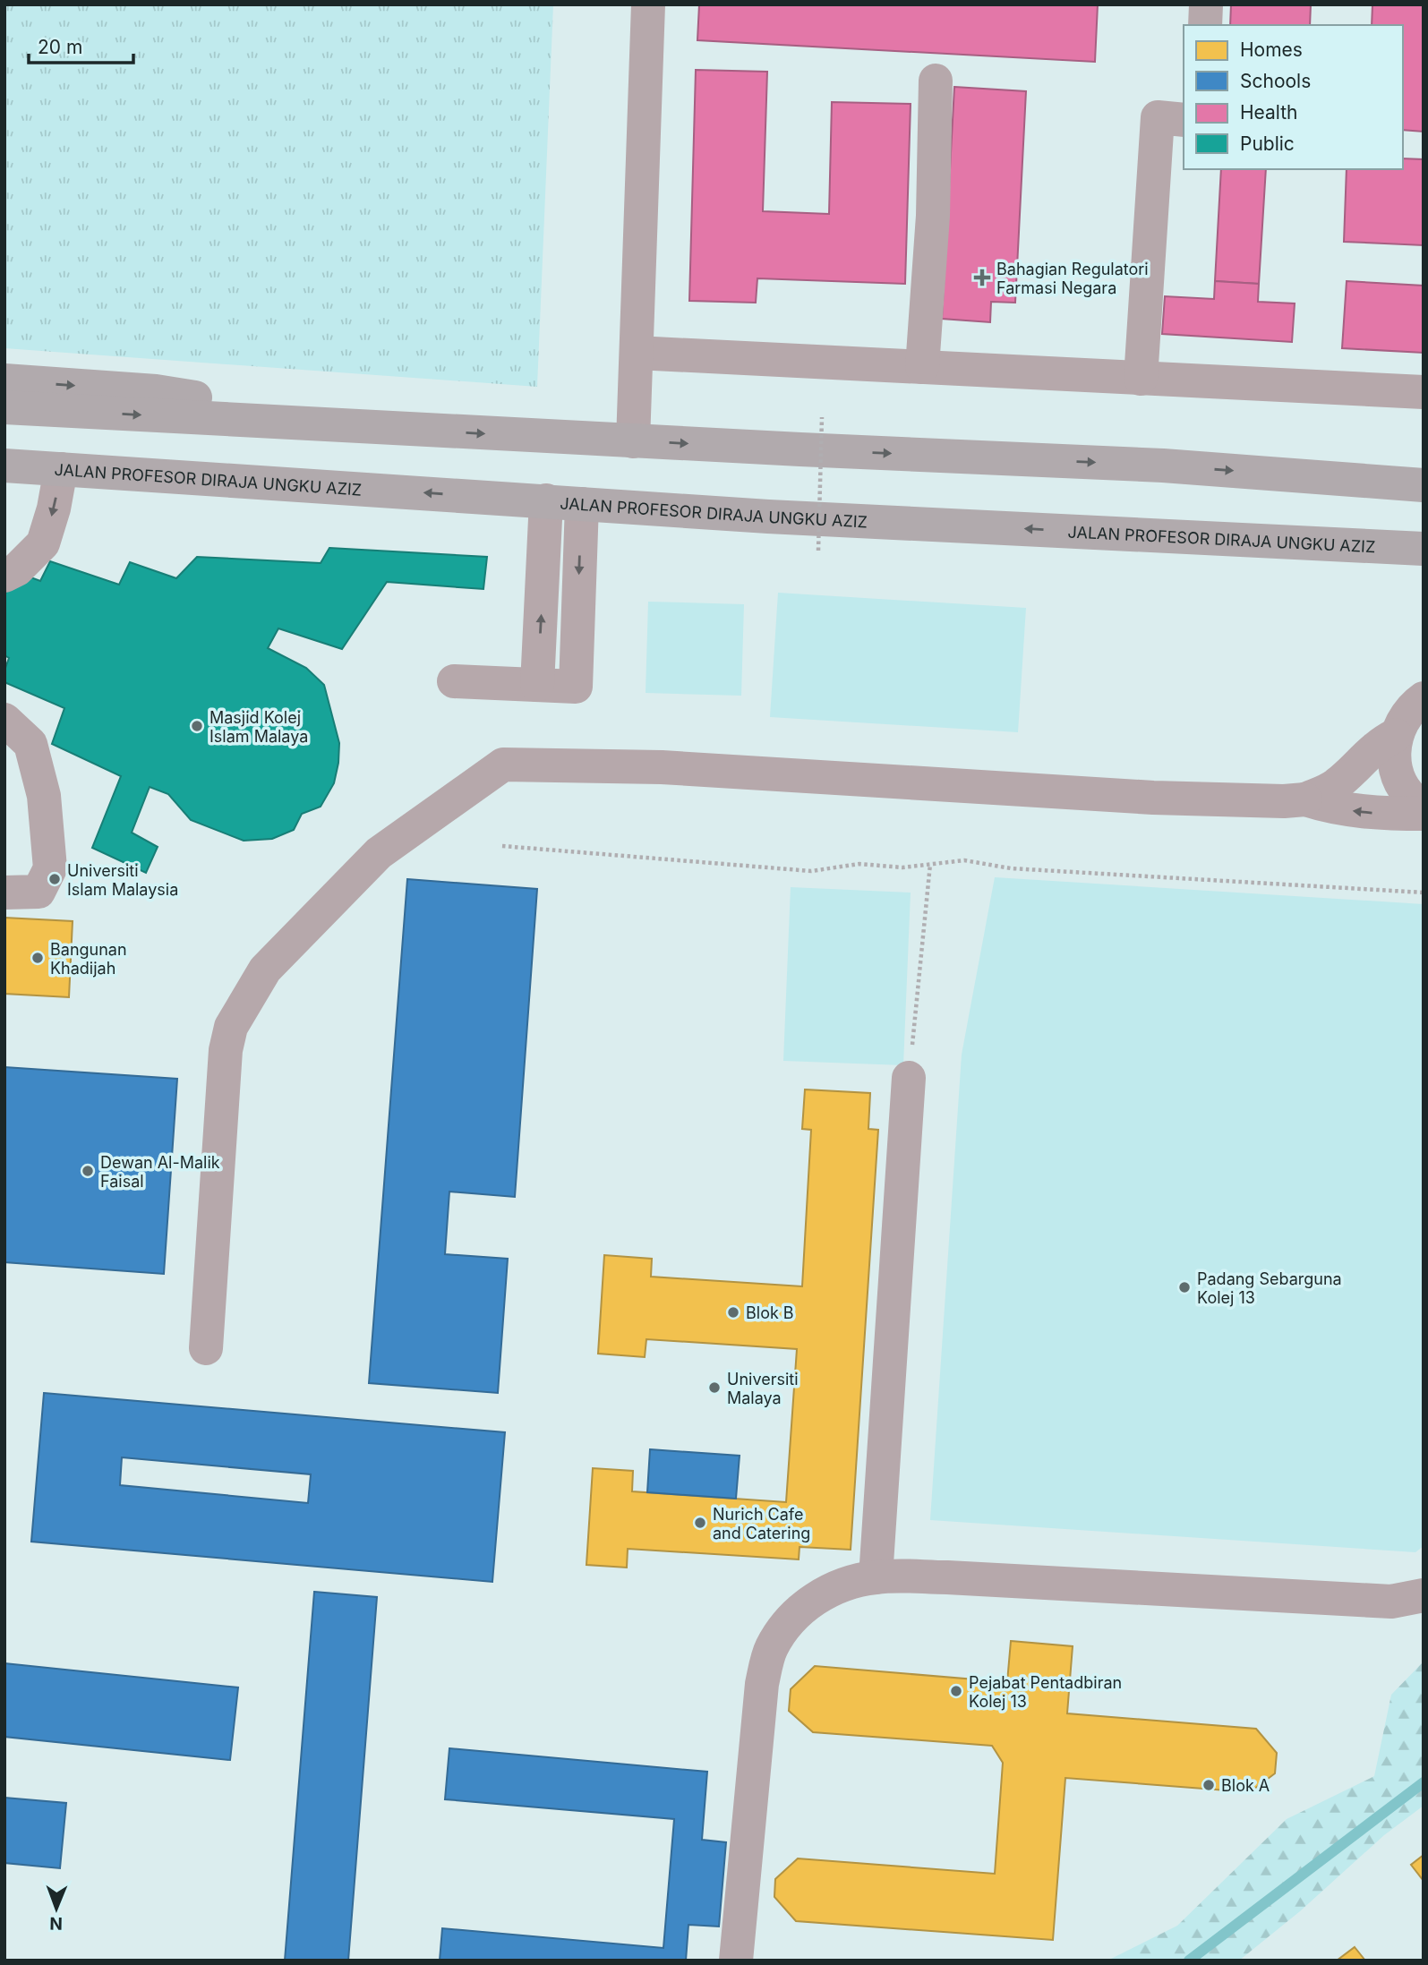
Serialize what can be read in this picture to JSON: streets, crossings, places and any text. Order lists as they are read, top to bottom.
{
  "streets": {
    "main road": ["JALAN PROFESOR DIRAJA UNGKU AZIZ"]
  },
  "places": {
    "health": ["Bahagian Regulatori Farmasi Negara"],
    "other": [
      "Masjid Kolej Islam Malaya",
      "Universiti Islam Malaysia",
      "Bangunan Khadijah",
      "Dewan Al-Malik Faisal",
      "Padang Sebarguna Kolej 13",
      "Blok B",
      "Universiti Malaya",
      "Nurich Cafe and Catering",
      "Pejabat Pentadbiran Kolej 13",
      "Blok A"
    ]
  },
  "legend": [
    "Homes",
    "Schools",
    "Health",
    "Public"
  ],
  "scale_bar": "20 m",
  "north": "bottom"
}
